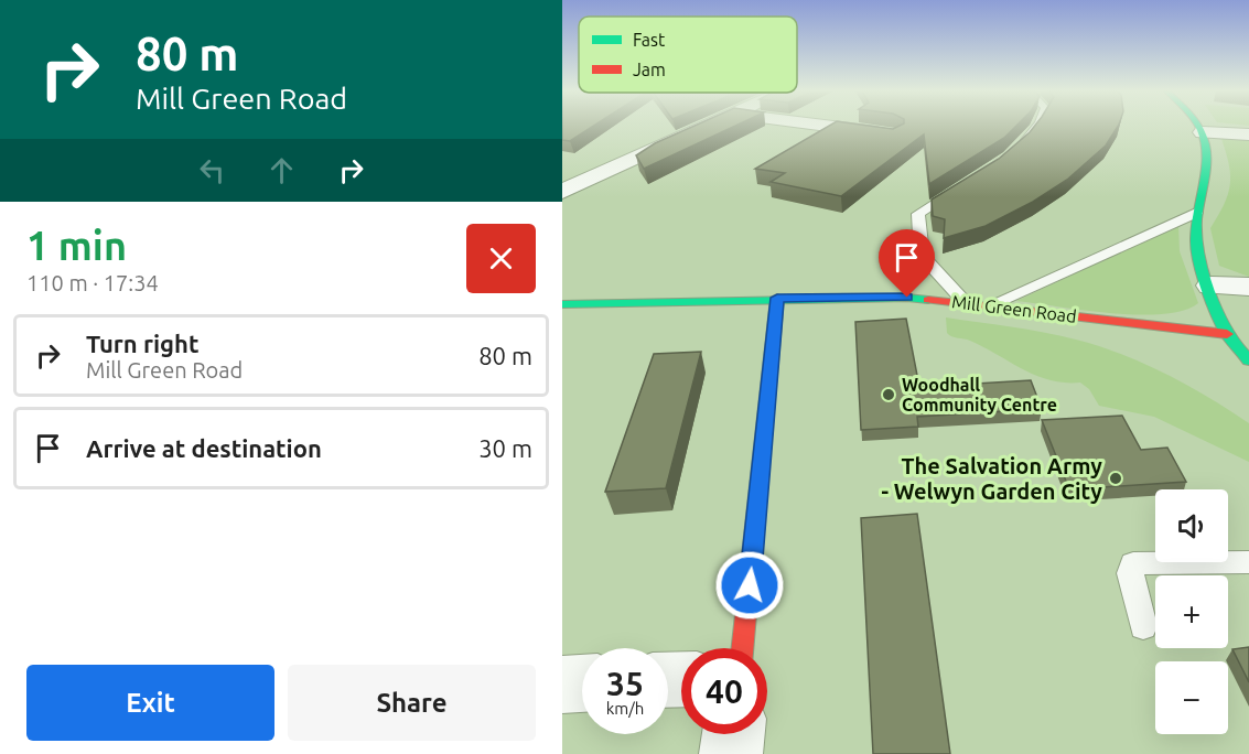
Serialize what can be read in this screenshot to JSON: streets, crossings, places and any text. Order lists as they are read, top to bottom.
{
  "streets": {
    "street": ["Mill Green Road"]
  },
  "places": ["Woodhall Community Centre", "The Salvation Army - Welwyn Garden City"],
  "legend": ["Fast", "Jam"],
  "page": {
    "turn": ["80 m", "Mill Green Road"],
    "heading": ["1 min", "110 m · 17:34"],
    "list": [
      {
        "name": "Turn right",
        "note": "Mill Green Road",
        "value": "80 m"
      },
      {
        "name": "Arrive at destination",
        "value": "30 m"
      }
    ],
    "map_buttons": ["+", "−"],
    "speed": "35 km/h",
    "limit": "40",
    "buttons": ["Exit", "Share"]
  }
}
